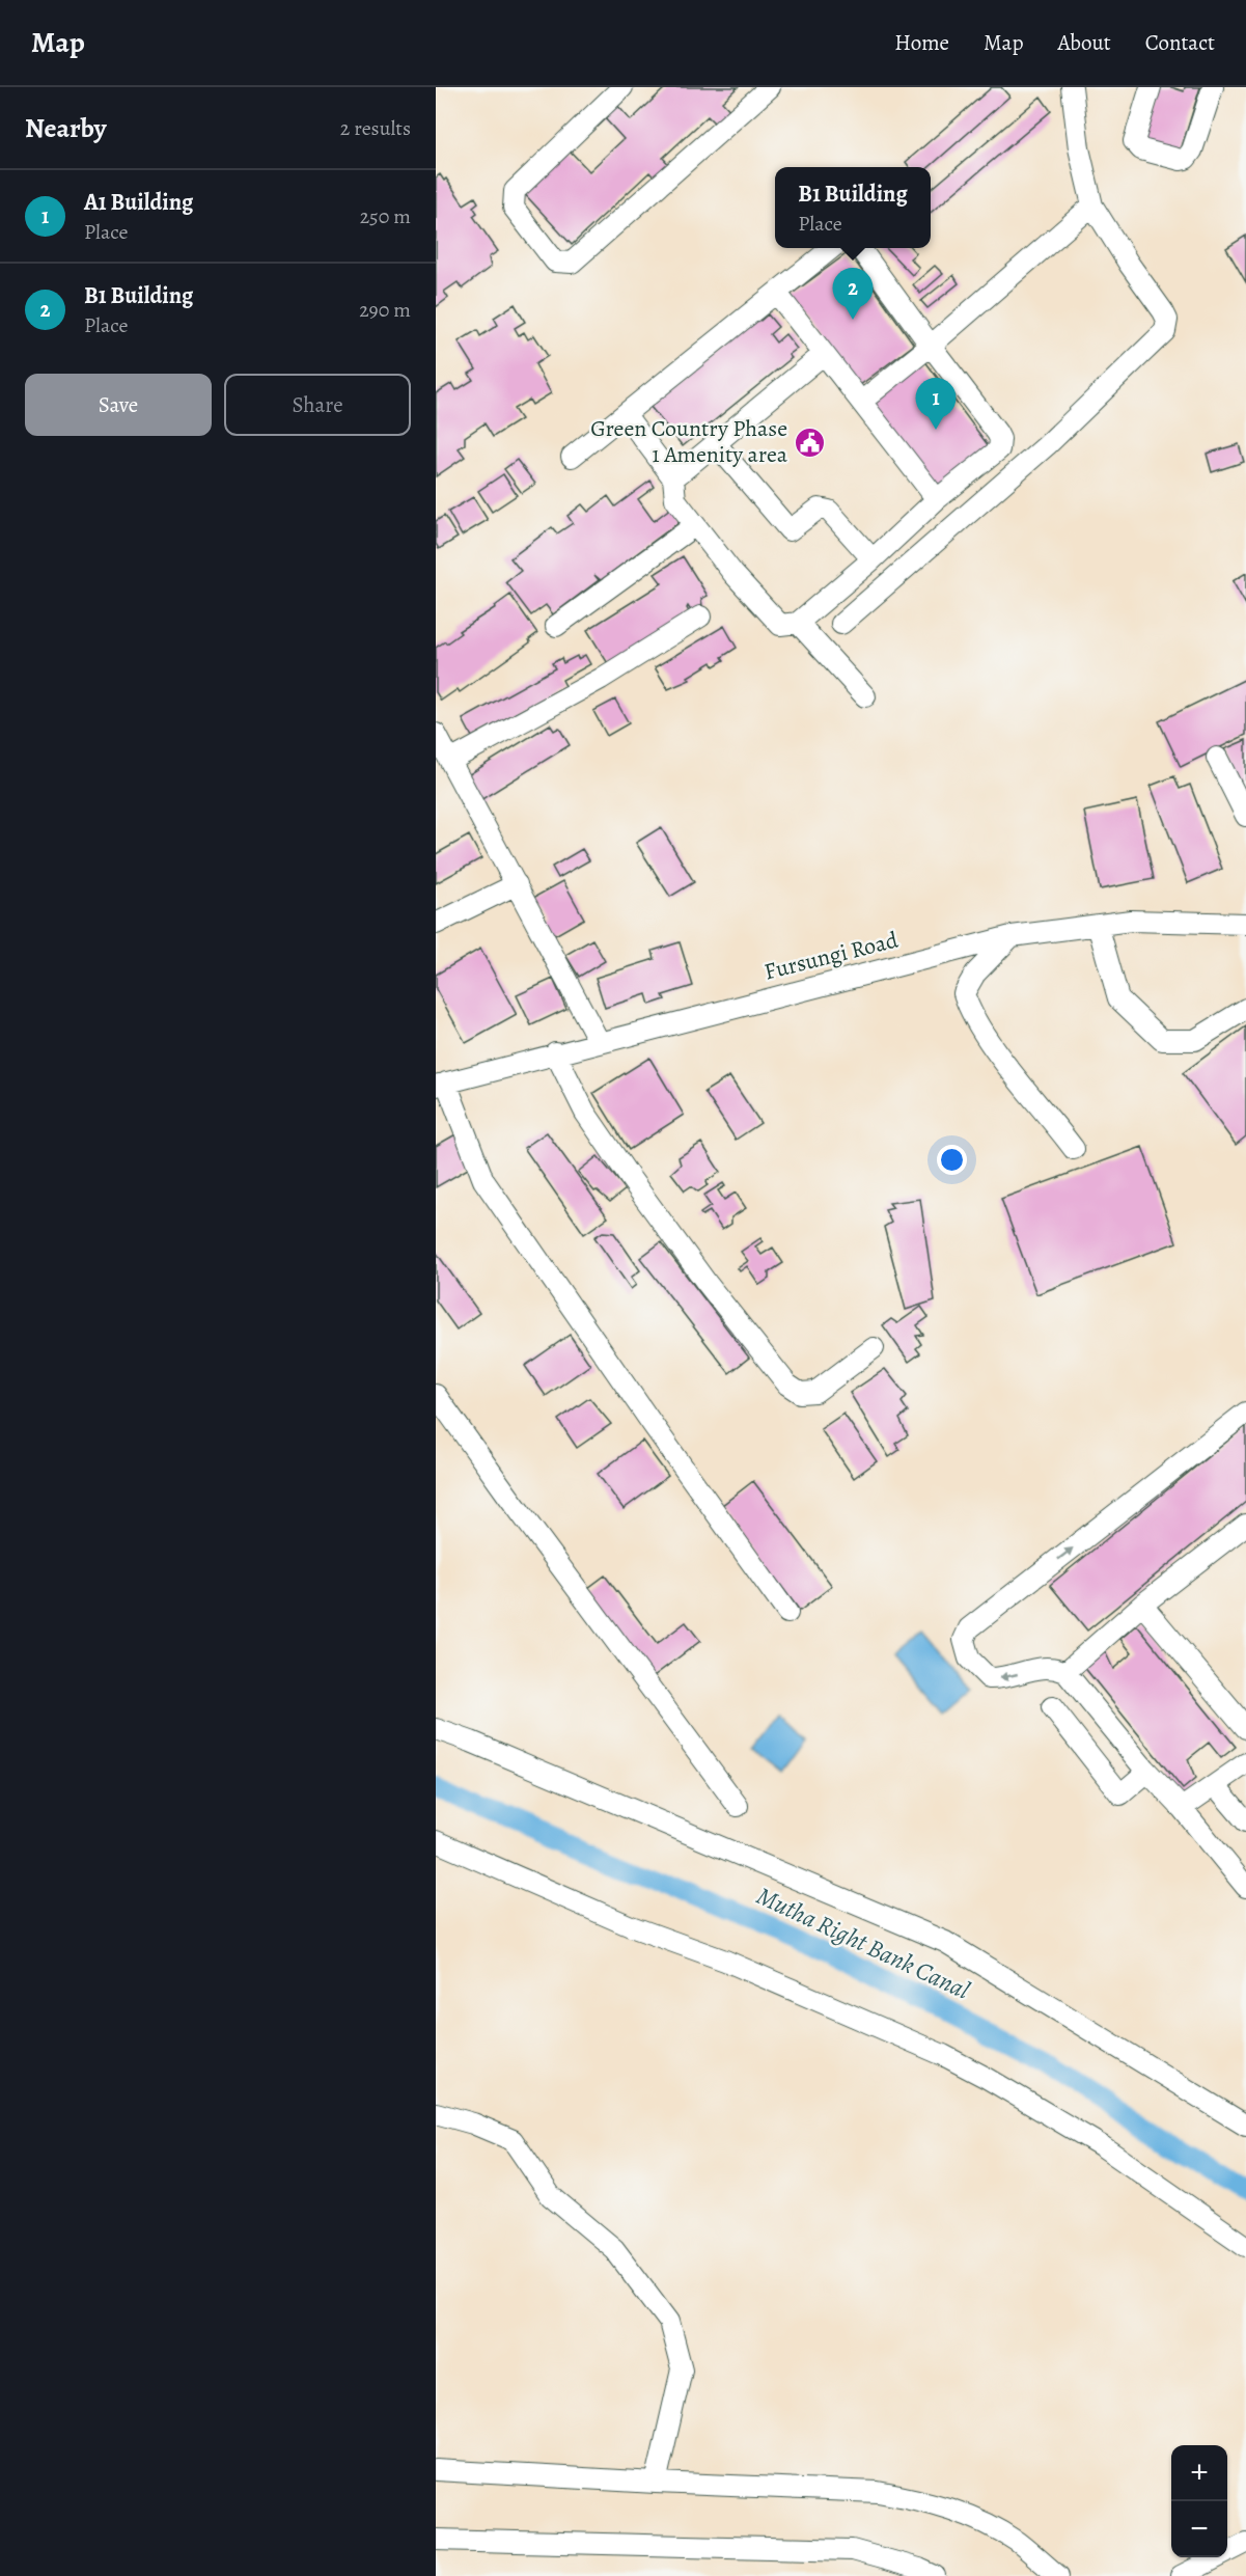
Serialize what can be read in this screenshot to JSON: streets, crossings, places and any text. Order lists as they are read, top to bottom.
{
  "streets": {
    "street": ["Fursungi Road"]
  },
  "water": ["Mutha Right Bank Canal"],
  "places": {
    "public building": ["Green Country Phase 1 Amenity area"]
  },
  "page": {
    "header": "Map",
    "nav": [
      "Home",
      "Map",
      "About",
      "Contact"
    ],
    "heading": ["Nearby", "2 results"],
    "popup": ["B1 Building", "Place"],
    "list": [
      {
        "mark": "1",
        "name": "A1 Building",
        "note": "Place",
        "value": "250 m"
      },
      {
        "mark": "2",
        "name": "B1 Building",
        "note": "Place",
        "value": "290 m"
      }
    ],
    "pins": ["2", "1"],
    "buttons": ["Save", "Share"],
    "map_buttons": ["+", "−"]
  }
}
